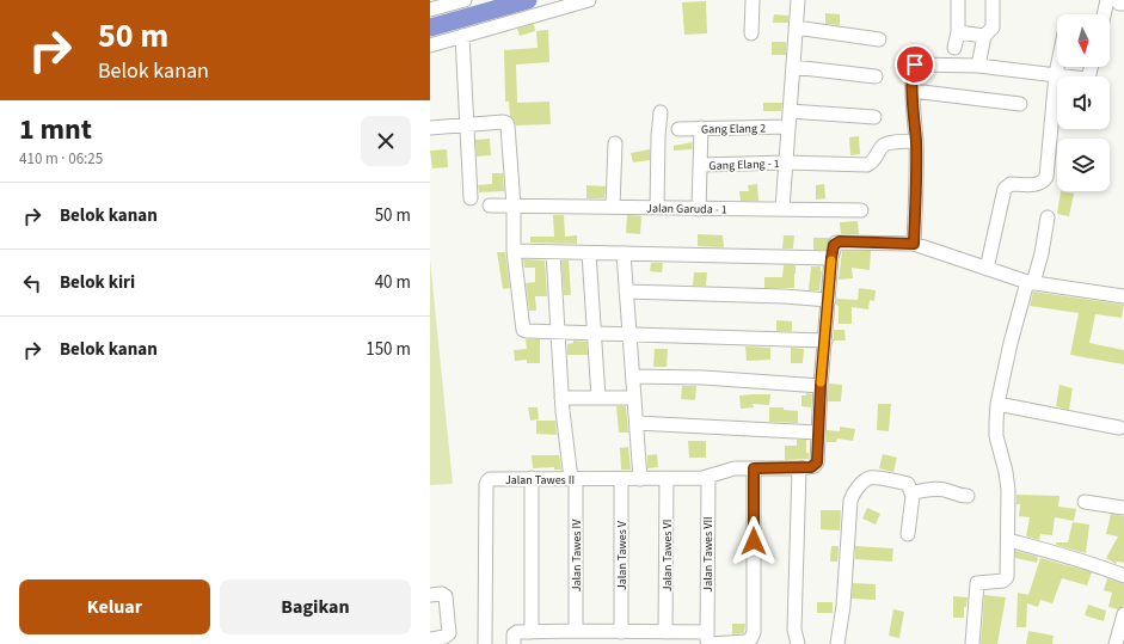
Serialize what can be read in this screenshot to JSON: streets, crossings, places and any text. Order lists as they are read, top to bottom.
{
  "streets": {
    "street": [
      "Gang Elang 2",
      "Gang Elang - 1",
      "Jalan Garuda - 1",
      "Jalan Tawes II",
      "Jalan Tawes VII",
      "Jalan Tawes IV",
      "Jalan Tawes V",
      "Jalan Tawes VI"
    ]
  },
  "crossings": [
    ["Jalan Tawes II", "Jalan Tawes VII"],
    ["Jalan Tawes II", "Jalan Tawes IV"],
    ["Jalan Tawes II", "Jalan Tawes V"],
    ["Jalan Tawes II", "Jalan Tawes VI"]
  ],
  "north": "bottom",
  "page": {
    "turn": ["50 m", "Belok kanan"],
    "heading": ["1 mnt", "410 m · 06:25"],
    "list": [
      {
        "name": "Belok kanan",
        "value": "50 m"
      },
      {
        "name": "Belok kiri",
        "value": "40 m"
      },
      {
        "name": "Belok kanan",
        "value": "150 m"
      }
    ],
    "buttons": ["Keluar", "Bagikan"]
  }
}
